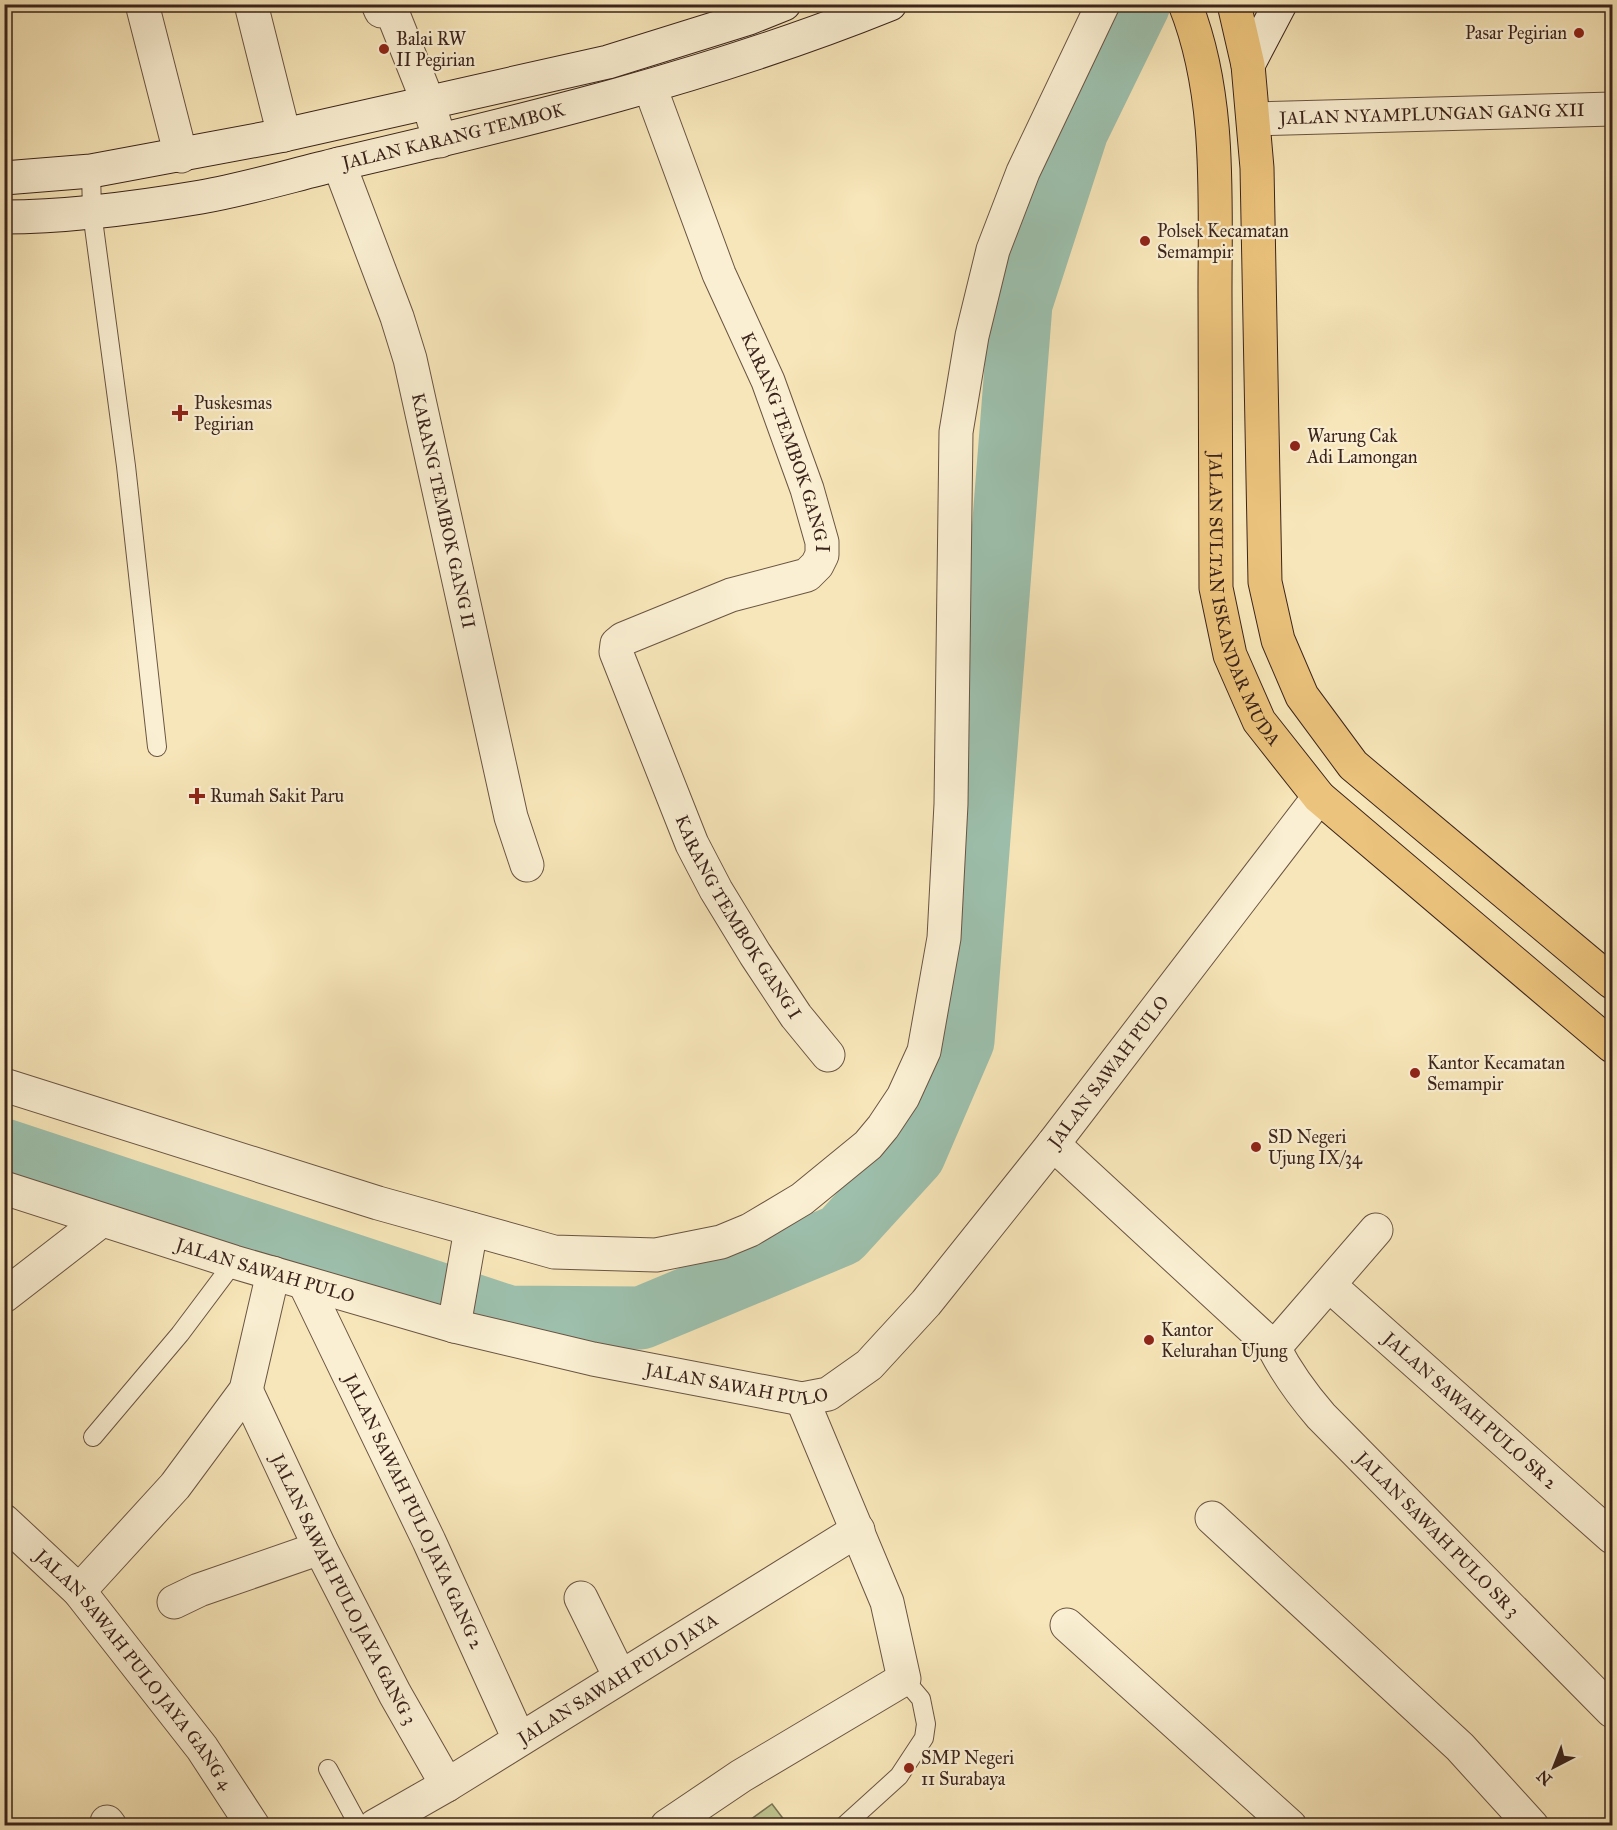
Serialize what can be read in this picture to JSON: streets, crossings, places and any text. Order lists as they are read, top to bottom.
{
  "streets": {
    "highway": ["JALAN SULTAN ISKANDAR MUDA"],
    "street": [
      "JALAN NYAMPLUNGAN GANG XII",
      "JALAN KARANG TEMBOK",
      "KARANG TEMBOK GANG I",
      "KARANG TEMBOK GANG II",
      "JALAN SAWAH PULO",
      "JALAN SAWAH PULO SR 2",
      "JALAN SAWAH PULO JAYA GANG 2",
      "JALAN SAWAH PULO SR 3",
      "JALAN SAWAH PULO JAYA GANG 3",
      "JALAN SAWAH PULO JAYA GANG 4",
      "JALAN SAWAH PULO JAYA"
    ]
  },
  "crossings": [
    ["JALAN NYAMPLUNGAN GANG XII", "JALAN SULTAN ISKANDAR MUDA"],
    ["JALAN KARANG TEMBOK", "KARANG TEMBOK GANG I"],
    ["JALAN KARANG TEMBOK", "KARANG TEMBOK GANG II"],
    ["JALAN SULTAN ISKANDAR MUDA", "JALAN SAWAH PULO"],
    ["JALAN SAWAH PULO", "JALAN SAWAH PULO JAYA GANG 2"],
    ["JALAN SAWAH PULO", "JALAN SAWAH PULO SR 3"],
    ["JALAN SAWAH PULO JAYA GANG 2", "JALAN SAWAH PULO JAYA"],
    ["JALAN SAWAH PULO JAYA GANG 3", "JALAN SAWAH PULO JAYA"]
  ],
  "places": {
    "other": [
      "Pasar Pegirian",
      "Balai RW II Pegirian",
      "Polsek Kecamatan Semampir",
      "Warung Cak Adi Lamongan",
      "Kantor Kecamatan Semampir",
      "SD Negeri Ujung IX/34",
      "Kantor Kelurahan Ujung",
      "SMP Negeri 11 Surabaya"
    ],
    "health": ["Puskesmas Pegirian", "Rumah Sakit Paru"]
  },
  "north": "bottom left"
}
